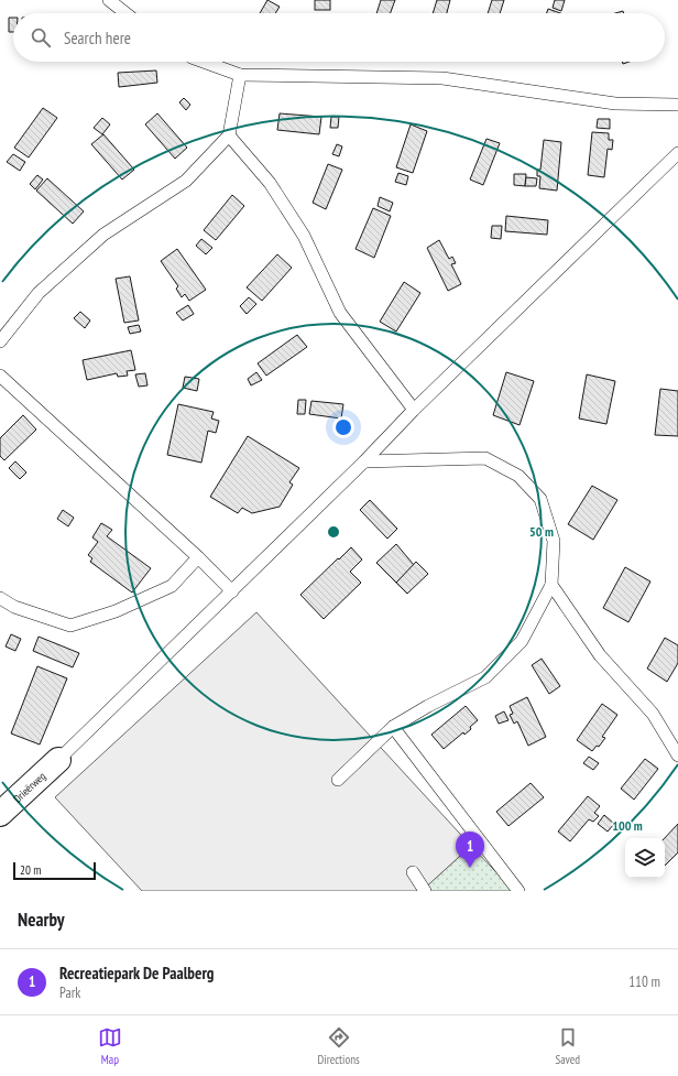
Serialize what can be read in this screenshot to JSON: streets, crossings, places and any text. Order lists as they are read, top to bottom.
{
  "streets": {
    "street": ["Drieërweg"]
  },
  "scale_bar": "20 m",
  "page": {
    "search": "Search here",
    "pins": "1",
    "scale": "20 m",
    "heading": "Nearby",
    "list": [
      {
        "mark": "1",
        "name": "Recreatiepark De Paalberg",
        "note": "Park",
        "value": "110 m"
      }
    ],
    "nav": ["Map", "Directions", "Saved"]
  },
  "rings": ["50 m", "100 m"]
}
